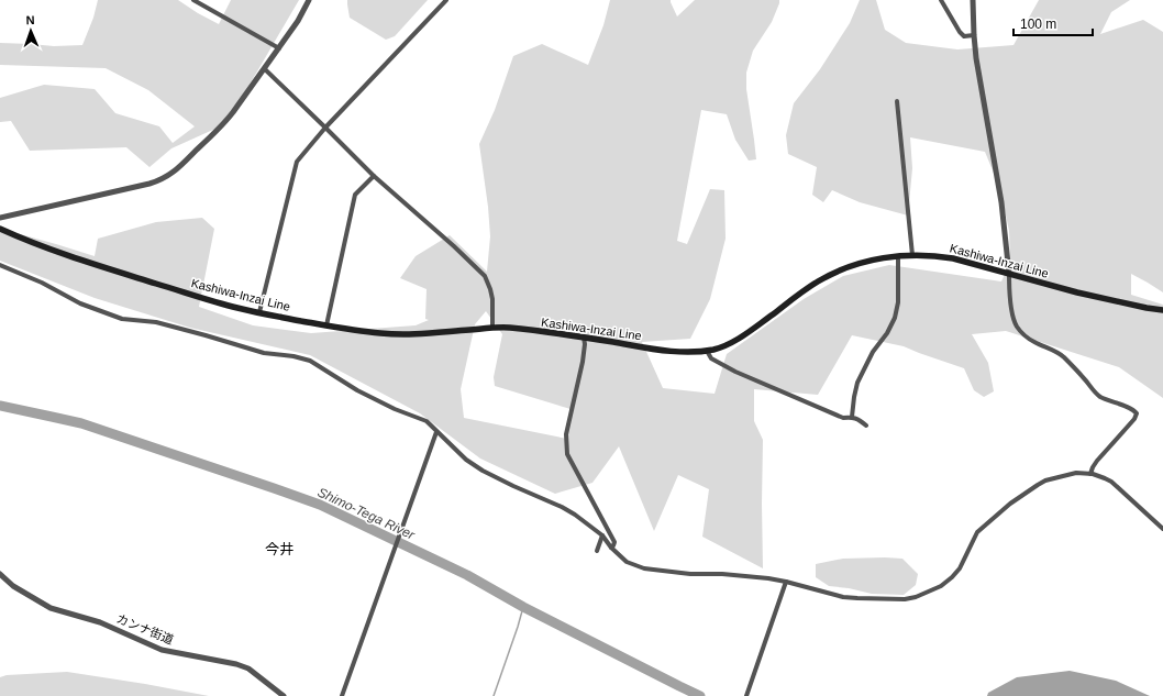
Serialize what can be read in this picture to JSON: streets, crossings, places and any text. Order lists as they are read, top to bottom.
{
  "streets": {
    "main road": ["Kashiwa-Inzai Line"],
    "street": ["カンナ街道"]
  },
  "districts": ["今井"],
  "water": ["Shimo-Tega River"],
  "scale_bar": "100 m",
  "north": "top"
}
